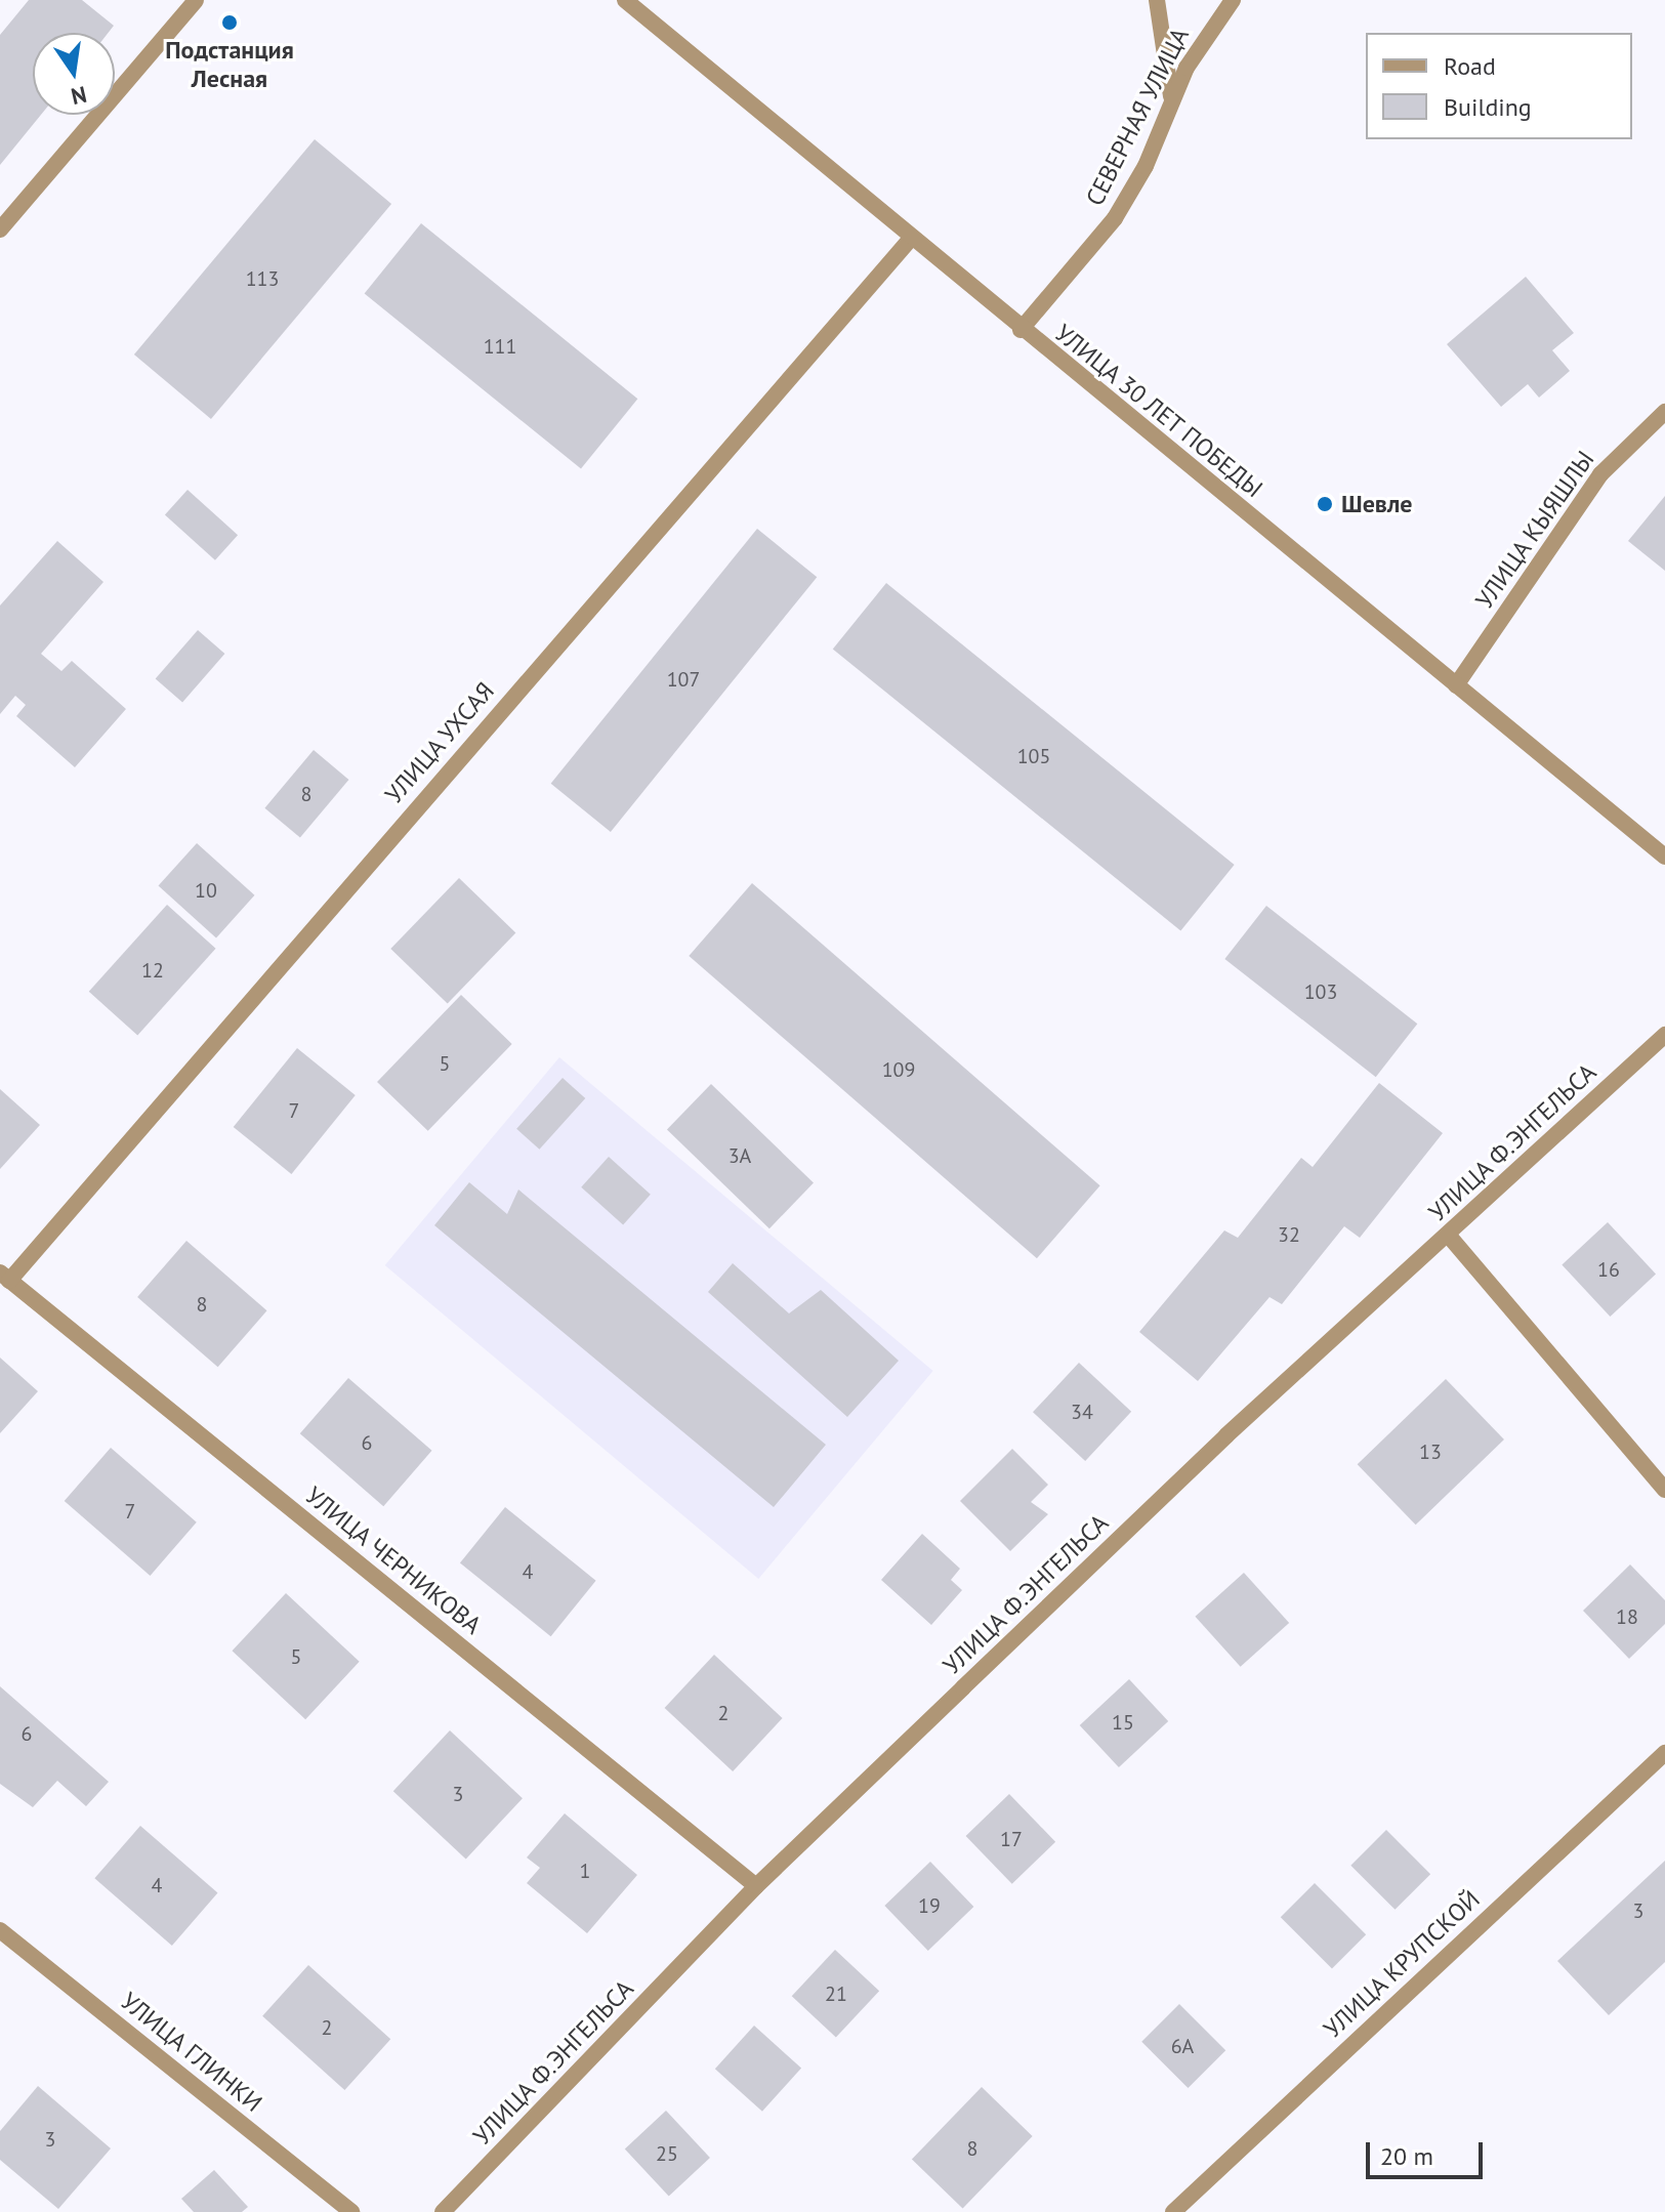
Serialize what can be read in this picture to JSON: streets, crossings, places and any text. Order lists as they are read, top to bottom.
{
  "streets": {
    "street": [
      "СЕВЕРНАЯ УЛИЦА",
      "УЛИЦА 30 ЛЕТ ПОБЕДЫ",
      "УЛИЦА КЫЯШЛЫ",
      "УЛИЦА УХСАЯ",
      "УЛИЦА Ф.ЭНГЕЛЬСА",
      "УЛИЦА ЧЕРНИКОВА",
      "УЛИЦА КРУПСКОЙ",
      "УЛИЦА ГЛИНКИ"
    ]
  },
  "crossings": [
    ["СЕВЕРНАЯ УЛИЦА", "УЛИЦА 30 ЛЕТ ПОБЕДЫ"],
    ["УЛИЦА 30 ЛЕТ ПОБЕДЫ", "УЛИЦА КЫЯШЛЫ"],
    ["УЛИЦА 30 ЛЕТ ПОБЕДЫ", "УЛИЦА УХСАЯ"],
    ["УЛИЦА УХСАЯ", "УЛИЦА ЧЕРНИКОВА"],
    ["УЛИЦА Ф.ЭНГЕЛЬСА", "УЛИЦА ЧЕРНИКОВА"]
  ],
  "places": ["Подстанция Лесная", "Шевле"],
  "house_numbers": [
    "113",
    "111",
    "107",
    "105",
    "8",
    "10",
    "12",
    "103",
    "5",
    "109",
    "7",
    "3А",
    "32",
    "16",
    "8",
    "34",
    "6",
    "13",
    "7",
    "4",
    "18",
    "5",
    "2",
    "15",
    "6",
    "3",
    "17",
    "1",
    "4",
    "19",
    "3",
    "21",
    "2",
    "6А",
    "3",
    "8",
    "25"
  ],
  "legend": ["Road", "Building"],
  "scale_bar": "20 m",
  "north": "bottom"
}
